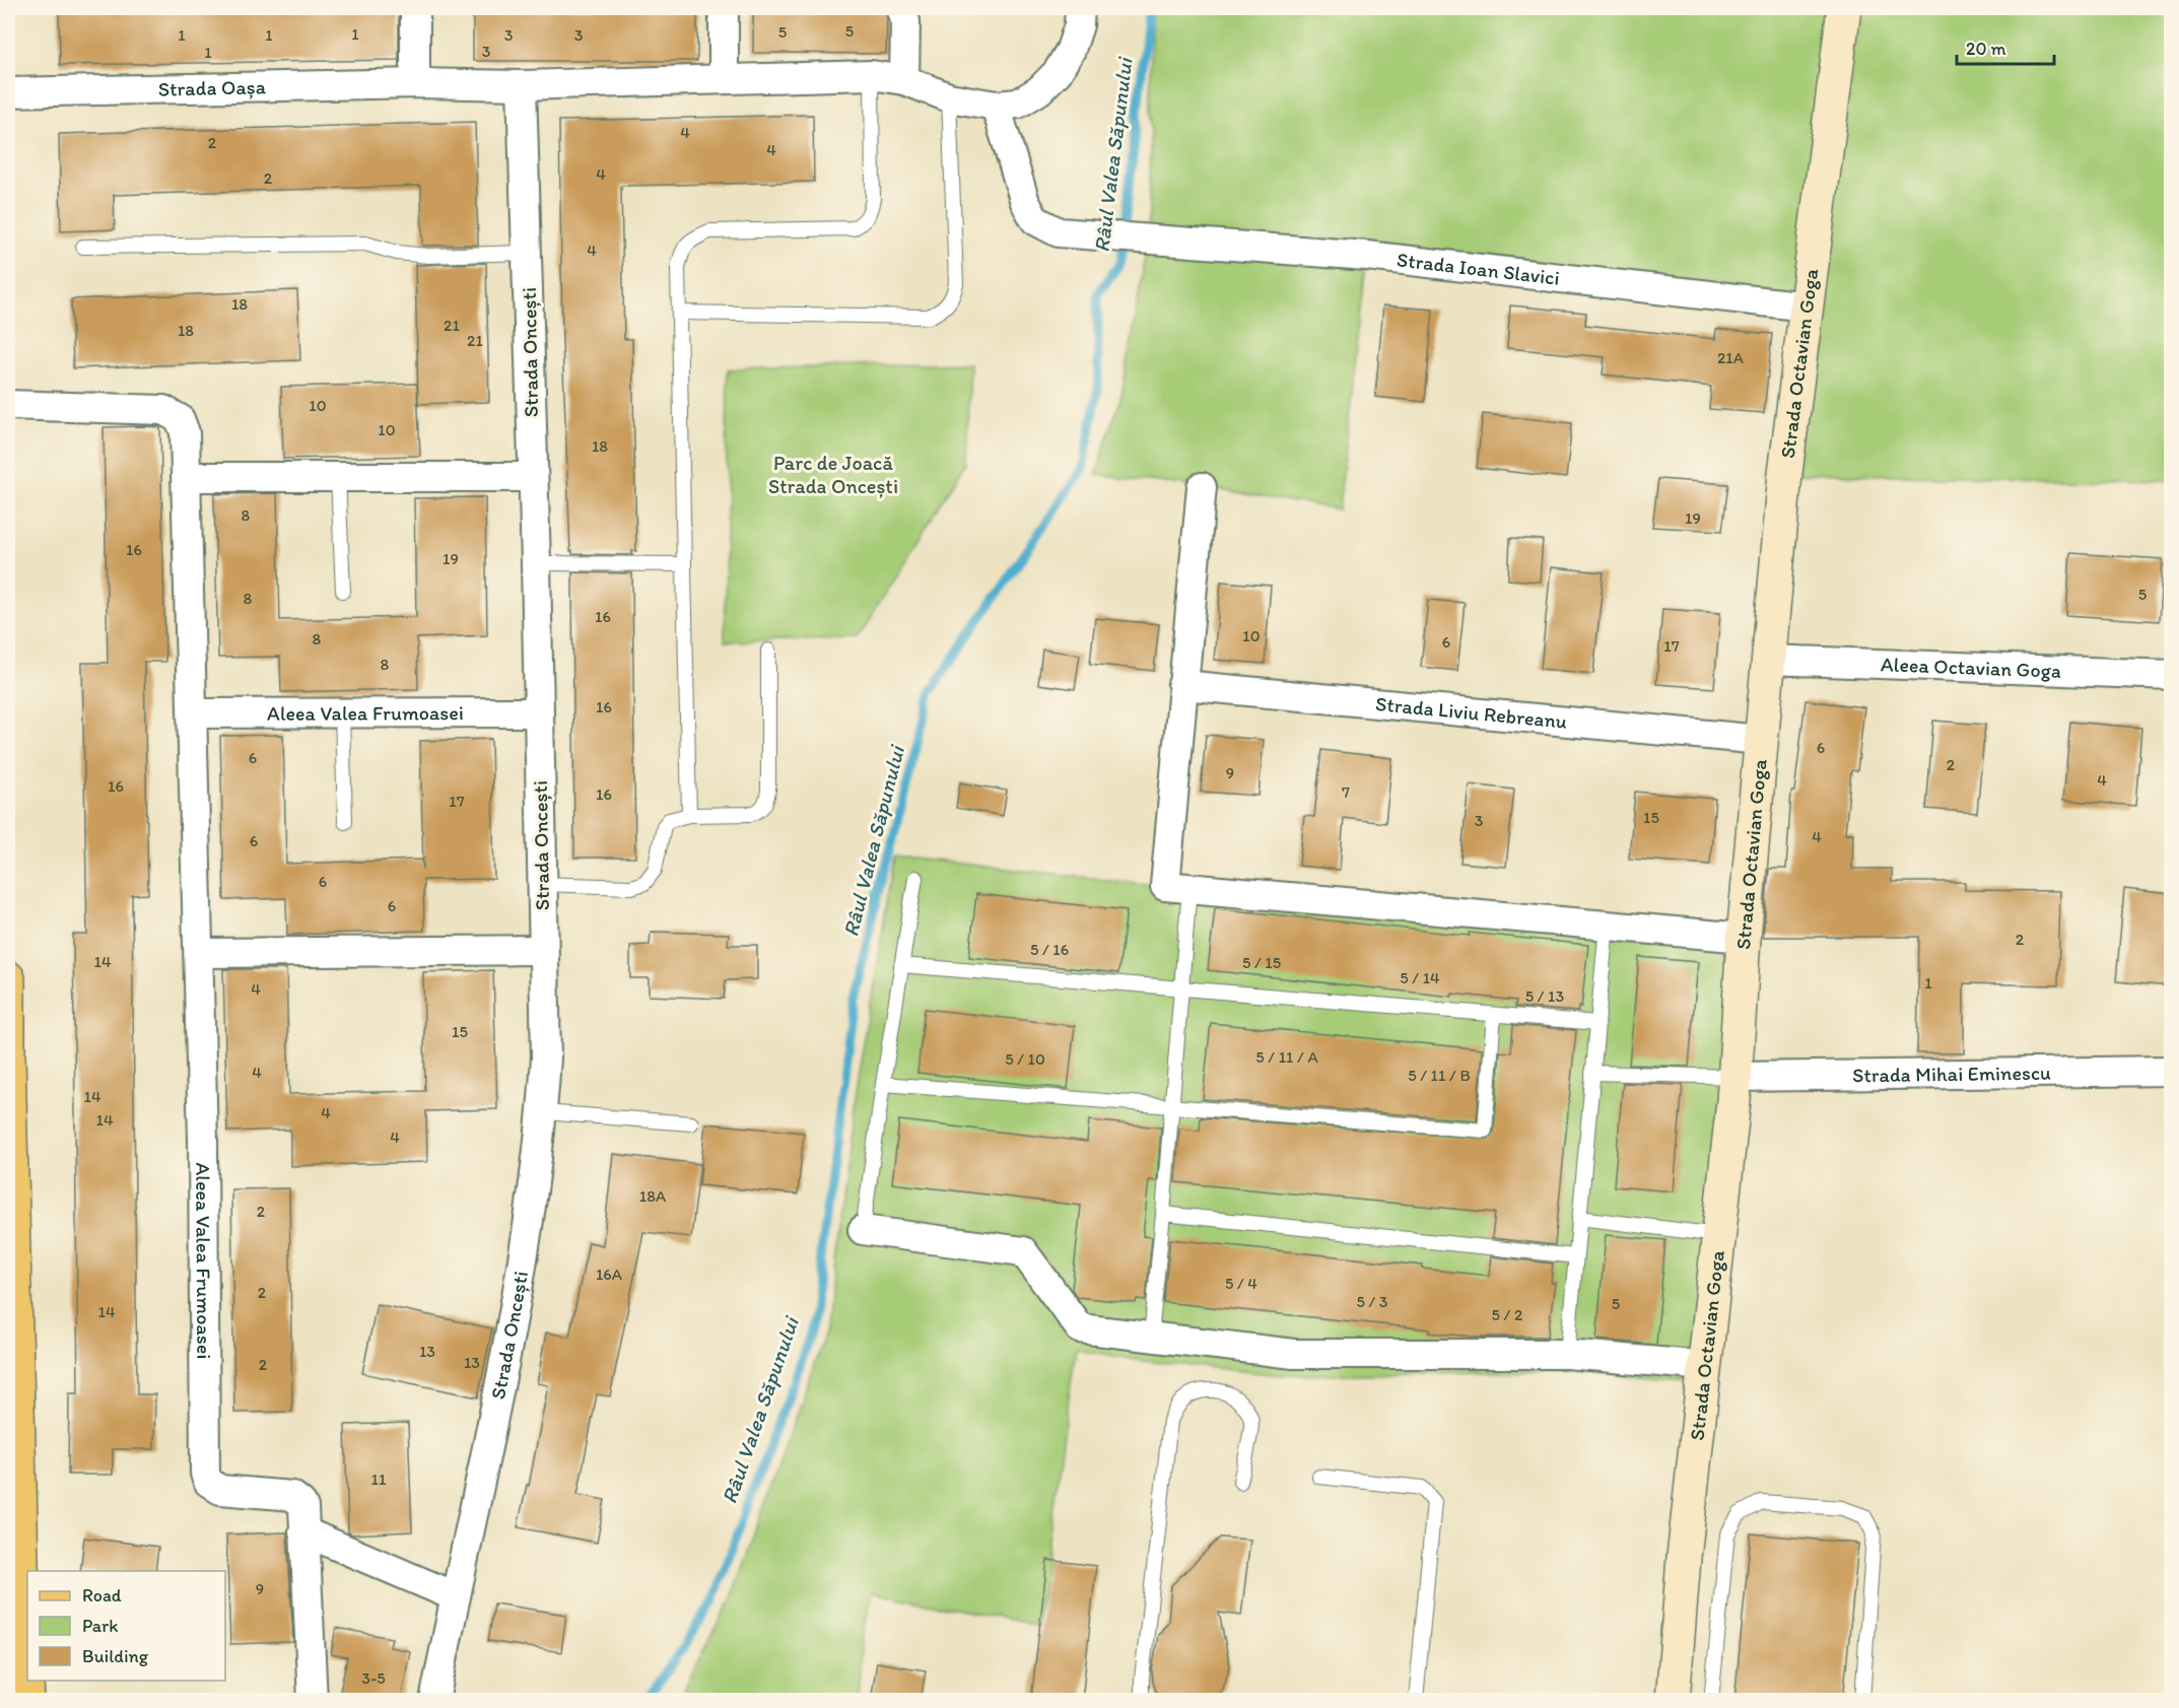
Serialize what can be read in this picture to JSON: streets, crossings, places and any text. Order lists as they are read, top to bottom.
{
  "streets": {
    "street": [
      "Strada Oașa",
      "Strada Ioan Slavici",
      "Strada Oncești",
      "Strada Octavian Goga",
      "Aleea Octavian Goga",
      "Aleea Valea Frumoasei",
      "Strada Liviu Rebreanu",
      "Strada Mihai Eminescu"
    ]
  },
  "crossings": [
    ["Strada Oașa", "Strada Ioan Slavici"],
    ["Strada Oașa", "Strada Oncești"],
    ["Strada Ioan Slavici", "Strada Octavian Goga"],
    ["Strada Oncești", "Aleea Valea Frumoasei"],
    ["Strada Octavian Goga", "Aleea Octavian Goga"],
    ["Strada Octavian Goga", "Strada Liviu Rebreanu"],
    ["Strada Octavian Goga", "Strada Mihai Eminescu"]
  ],
  "water": ["Râul Valea Săpunului"],
  "parks": ["Parc de Joacă Strada Oncești"],
  "house_numbers": [
    "5",
    "5",
    "1",
    "1",
    "1",
    "3",
    "3",
    "3",
    "1",
    "4",
    "2",
    "4",
    "4",
    "2",
    "4",
    "18",
    "21",
    "18",
    "21",
    "21A",
    "10",
    "10",
    "18",
    "8",
    "19",
    "16",
    "19",
    "5",
    "8",
    "16",
    "10",
    "8",
    "6",
    "17",
    "8",
    "16",
    "6",
    "6",
    "2",
    "9",
    "4",
    "16",
    "7",
    "16",
    "17",
    "15",
    "3",
    "4",
    "6",
    "6",
    "6",
    "2",
    "5 / 16",
    "14",
    "5 / 15",
    "5 / 14",
    "1",
    "4",
    "5 / 13",
    "15",
    "5 / 11 / A",
    "5 / 10",
    "4",
    "5 / 11 / B",
    "14",
    "4",
    "14",
    "4",
    "18A",
    "2",
    "16A",
    "5 / 4",
    "2",
    "5 / 3",
    "5",
    "14",
    "5 / 2",
    "13",
    "13",
    "2",
    "11",
    "9",
    "3-5"
  ],
  "legend": ["Road", "Park", "Building"],
  "scale_bar": "20 m"
}
